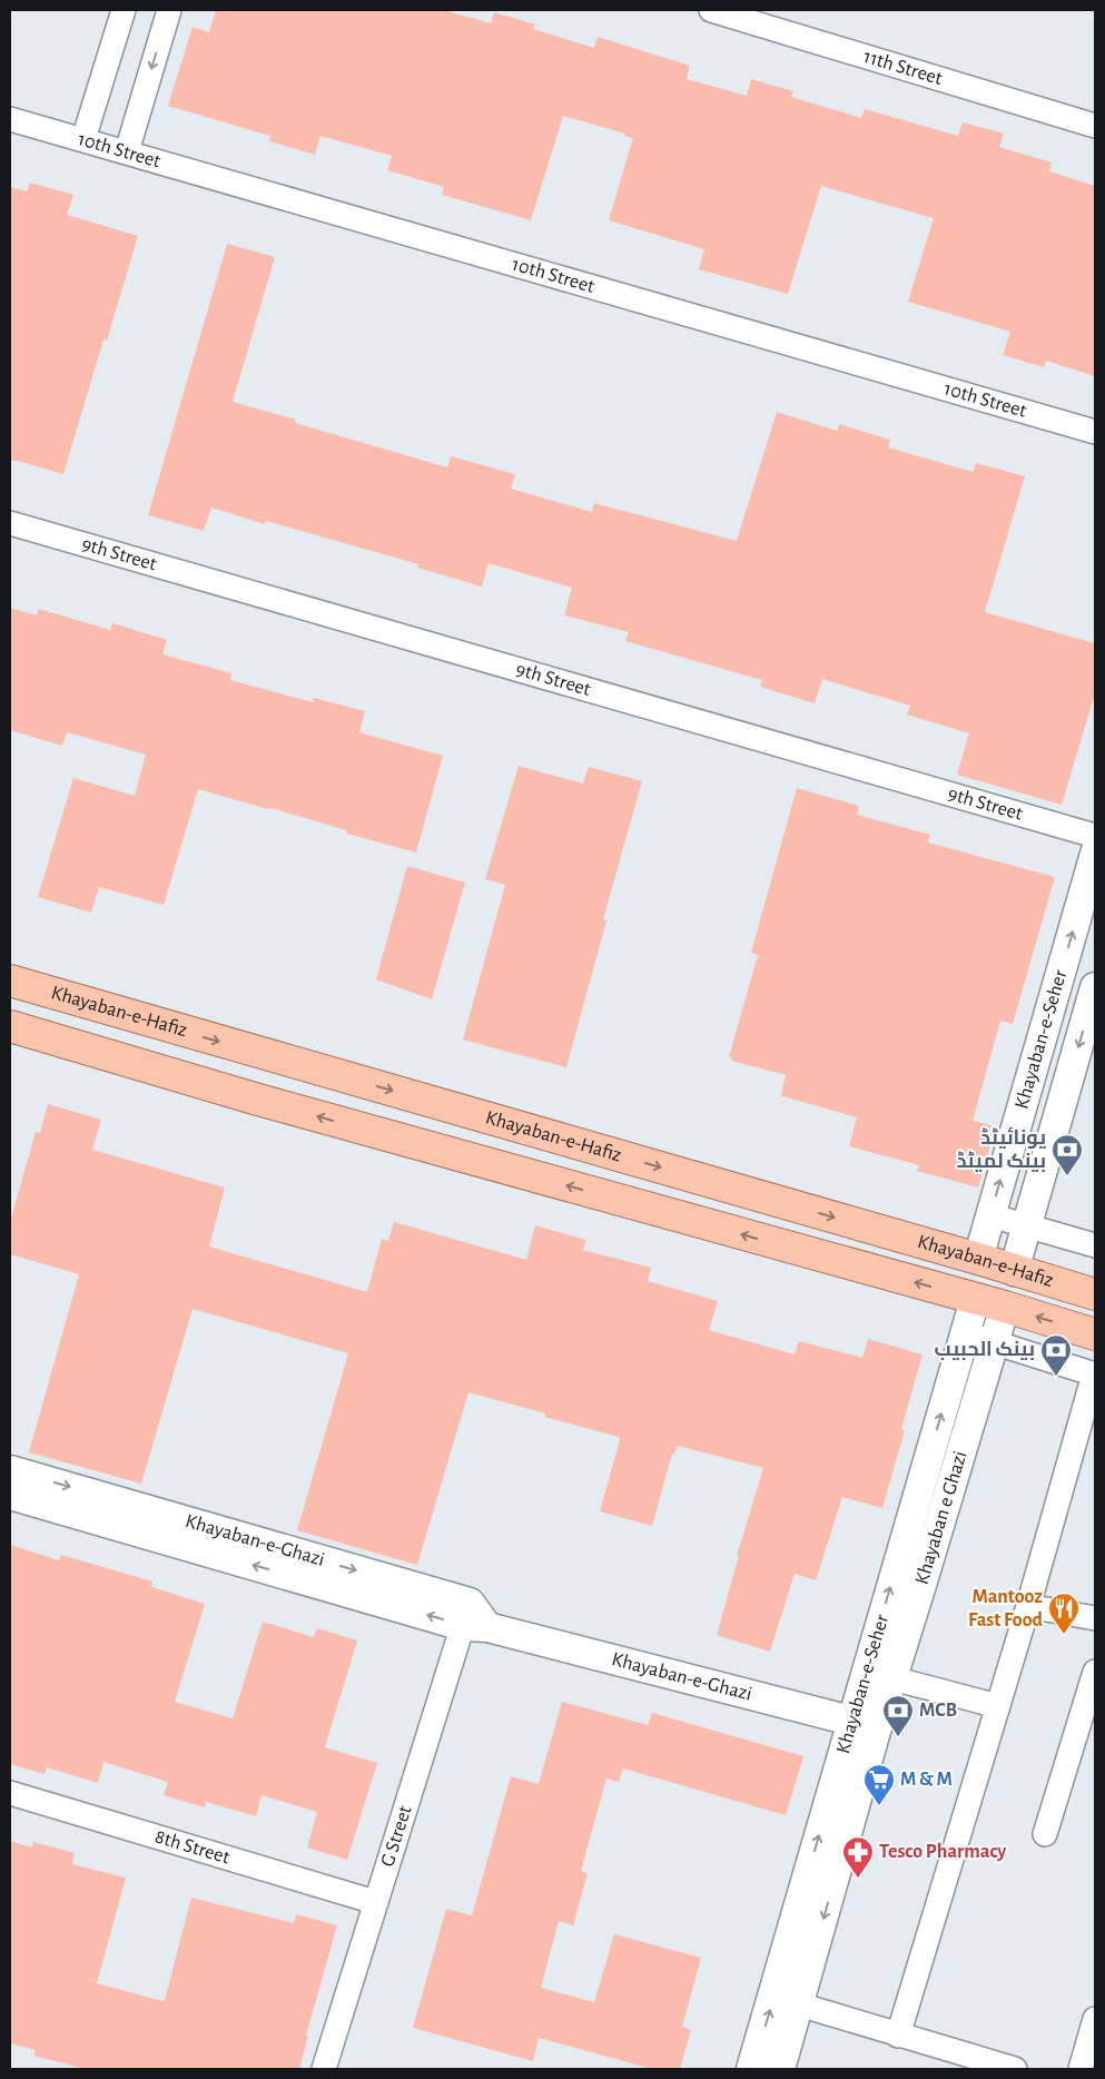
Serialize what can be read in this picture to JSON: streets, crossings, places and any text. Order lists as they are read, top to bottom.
{
  "streets": {
    "main road": ["Khayaban-e-Hafiz"],
    "street": [
      "11th Street",
      "10th Street",
      "9th Street",
      "Khayaban-e-Seher",
      "Khayaban e Ghazi",
      "Khayaban-e-Ghazi",
      "G Street",
      "8th Street"
    ]
  },
  "crossings": [
    ["Khayaban-e-Hafiz", "Khayaban-e-Seher"],
    ["Khayaban-e-Hafiz", "Khayaban e Ghazi"],
    ["Khayaban-e-Seher", "Khayaban e Ghazi"],
    ["Khayaban-e-Seher", "Khayaban-e-Ghazi"],
    ["Khayaban e Ghazi", "Khayaban-e-Ghazi"],
    ["Khayaban-e-Ghazi", "G Street"],
    ["G Street", "8th Street"]
  ],
  "places": {
    "bank": ["یونائیٹڈ بینک لمیٹڈ", "بينک الحبيب", "MCB"],
    "restaurant": ["Mantooz Fast Food"],
    "supermarket": ["M & M"],
    "pharmacy": ["Tesco Pharmacy"]
  }
}
